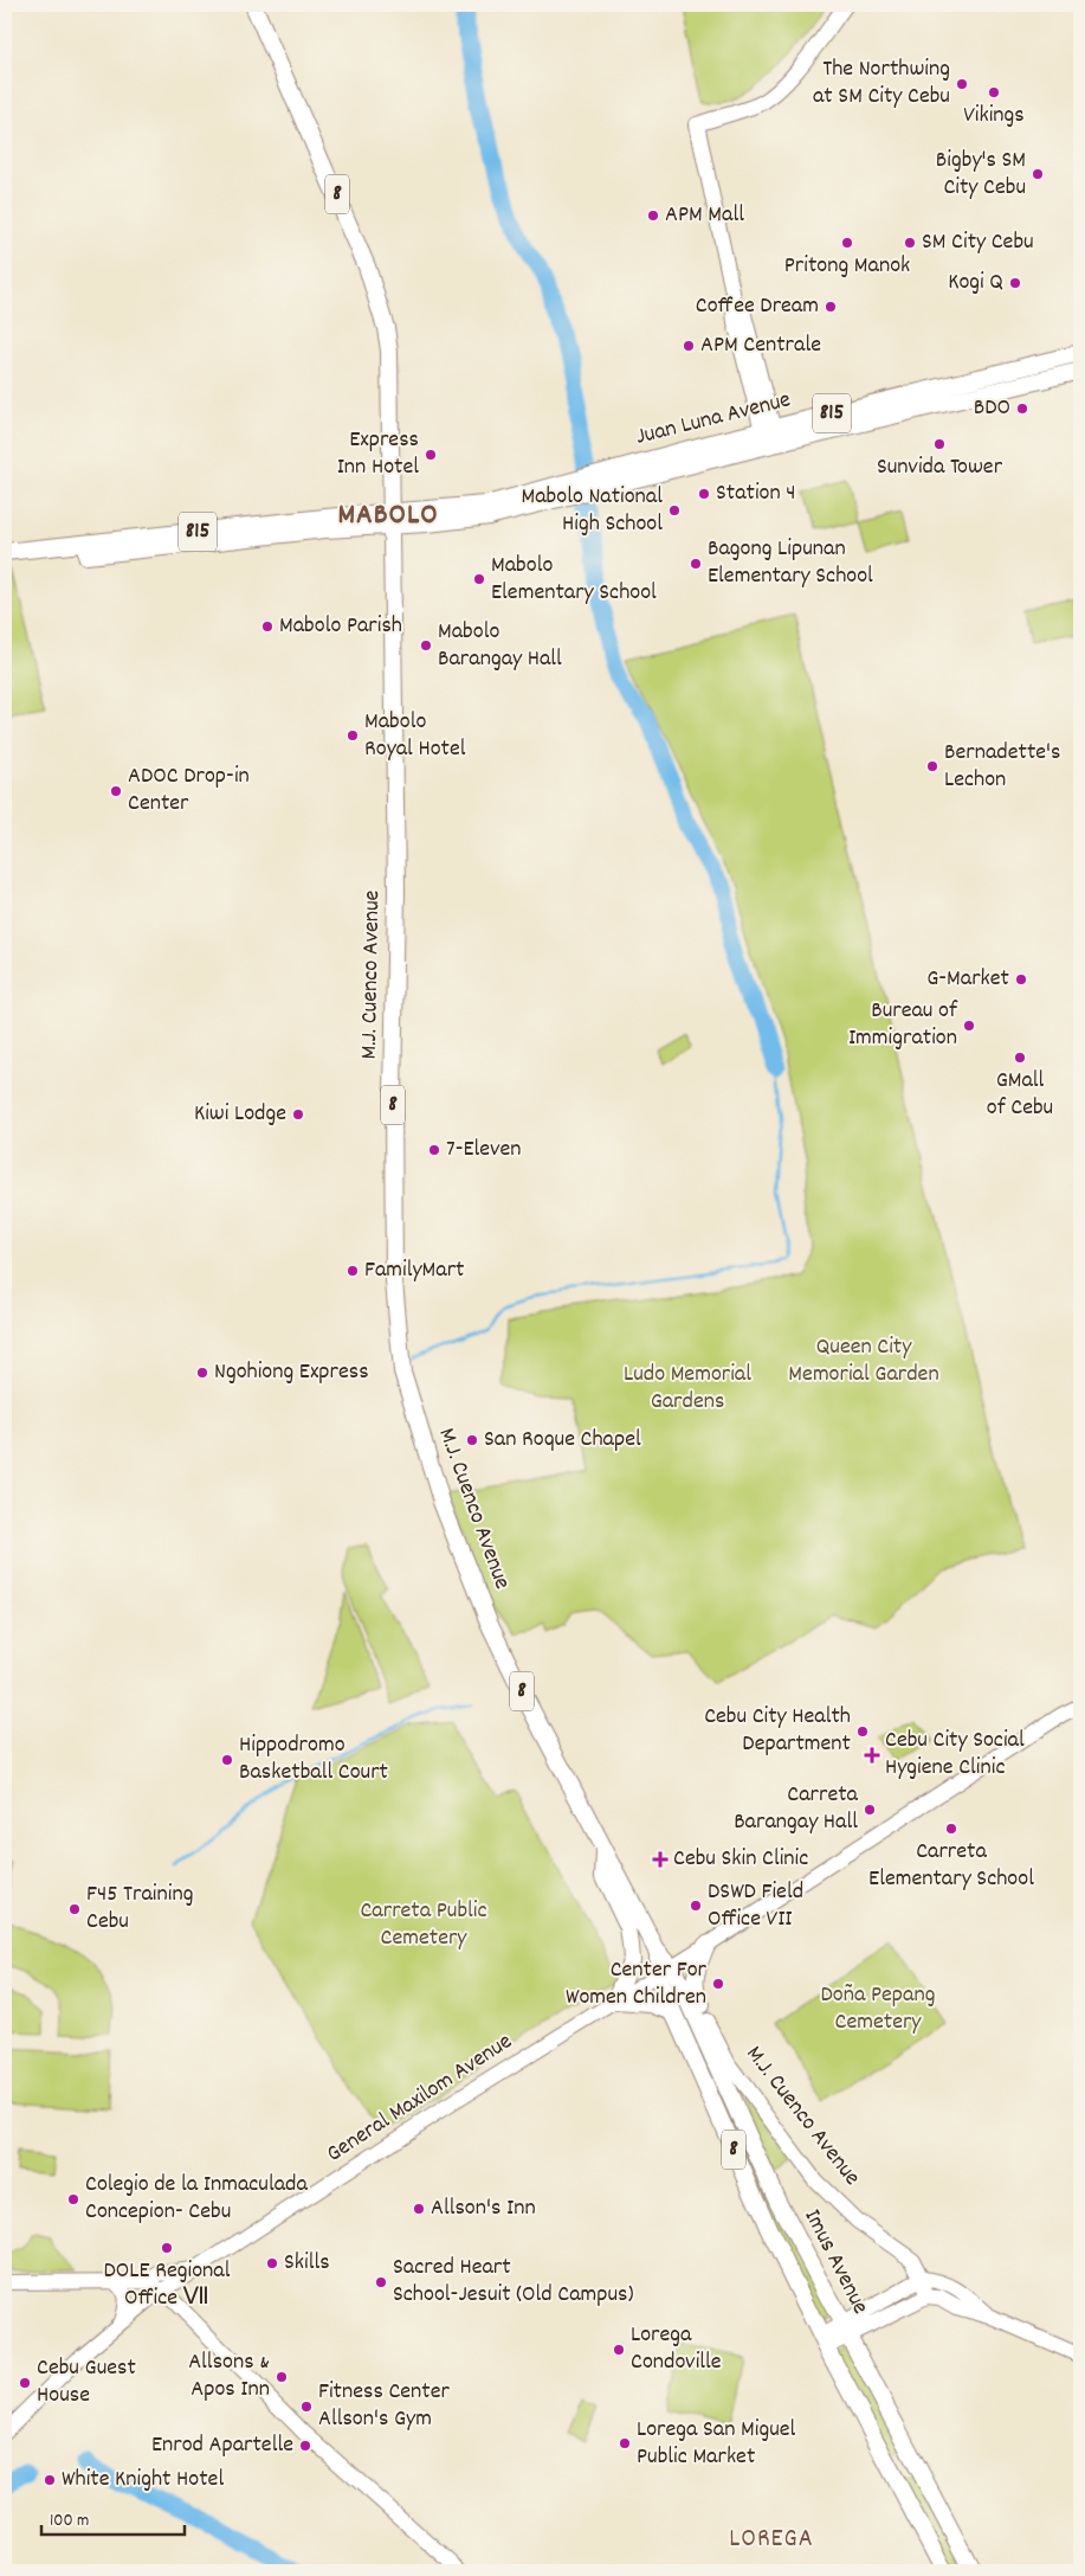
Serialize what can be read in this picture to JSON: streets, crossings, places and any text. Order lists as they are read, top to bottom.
{
  "streets": {
    "main road": [
      "8",
      "815",
      "Juan Luna Avenue",
      "M.J. Cuenco Avenue",
      "General Maxilom Avenue",
      "Imus Avenue"
    ]
  },
  "crossings": [
    ["815", "Juan Luna Avenue"],
    ["815", "M.J. Cuenco Avenue"],
    ["Juan Luna Avenue", "M.J. Cuenco Avenue"],
    ["M.J. Cuenco Avenue", "General Maxilom Avenue"],
    ["M.J. Cuenco Avenue", "Imus Avenue"],
    ["General Maxilom Avenue", "Imus Avenue"]
  ],
  "districts": ["MABOLO", "LOREGA"],
  "parks": [
    "Queen City Memorial Garden",
    "Ludo Memorial Gardens",
    "Carreta Public Cemetery",
    "Doña Pepang Cemetery"
  ],
  "places": {
    "other": [
      "The Northwing at SM City Cebu",
      "Vikings",
      "Bigby's SM City Cebu",
      "APM Mall",
      "Pritong Manok",
      "SM City Cebu",
      "Kogi Q",
      "Coffee Dream",
      "APM Centrale",
      "BDO",
      "Sunvida Tower",
      "Express Inn Hotel",
      "Station 4",
      "Mabolo National High School",
      "Bagong Lipunan Elementary School",
      "Mabolo Elementary School",
      "Mabolo Parish",
      "Mabolo Barangay Hall",
      "Mabolo Royal Hotel",
      "Bernadette's Lechon",
      "ADOC Drop-in Center",
      "G-Market",
      "Bureau of Immigration",
      "GMall of Cebu",
      "Kiwi Lodge",
      "7-Eleven",
      "FamilyMart",
      "Ngohiong Express",
      "San Roque Chapel",
      "Cebu City Health Department",
      "Hippodromo Basketball Court",
      "Carreta Barangay Hall",
      "Carreta Elementary School",
      "DSWD Field Office VII",
      "F45 Training Cebu",
      "Center For Women Children",
      "Colegio de la Inmaculada Concepion- Cebu",
      "Allson's Inn",
      "DOLE Regional Office Ⅶ",
      "Skills",
      "Sacred Heart School-Jesuit (Old Campus)",
      "Lorega Condoville",
      "Allsons & Apos Inn",
      "Cebu Guest House",
      "Fitness Center Allson's Gym",
      "Lorega San Miguel Public Market",
      "Enrod Apartelle",
      "White Knight Hotel"
    ],
    "health": ["Cebu City Social Hygiene Clinic", "Cebu Skin Clinic"]
  },
  "scale_bar": "100 m"
}
